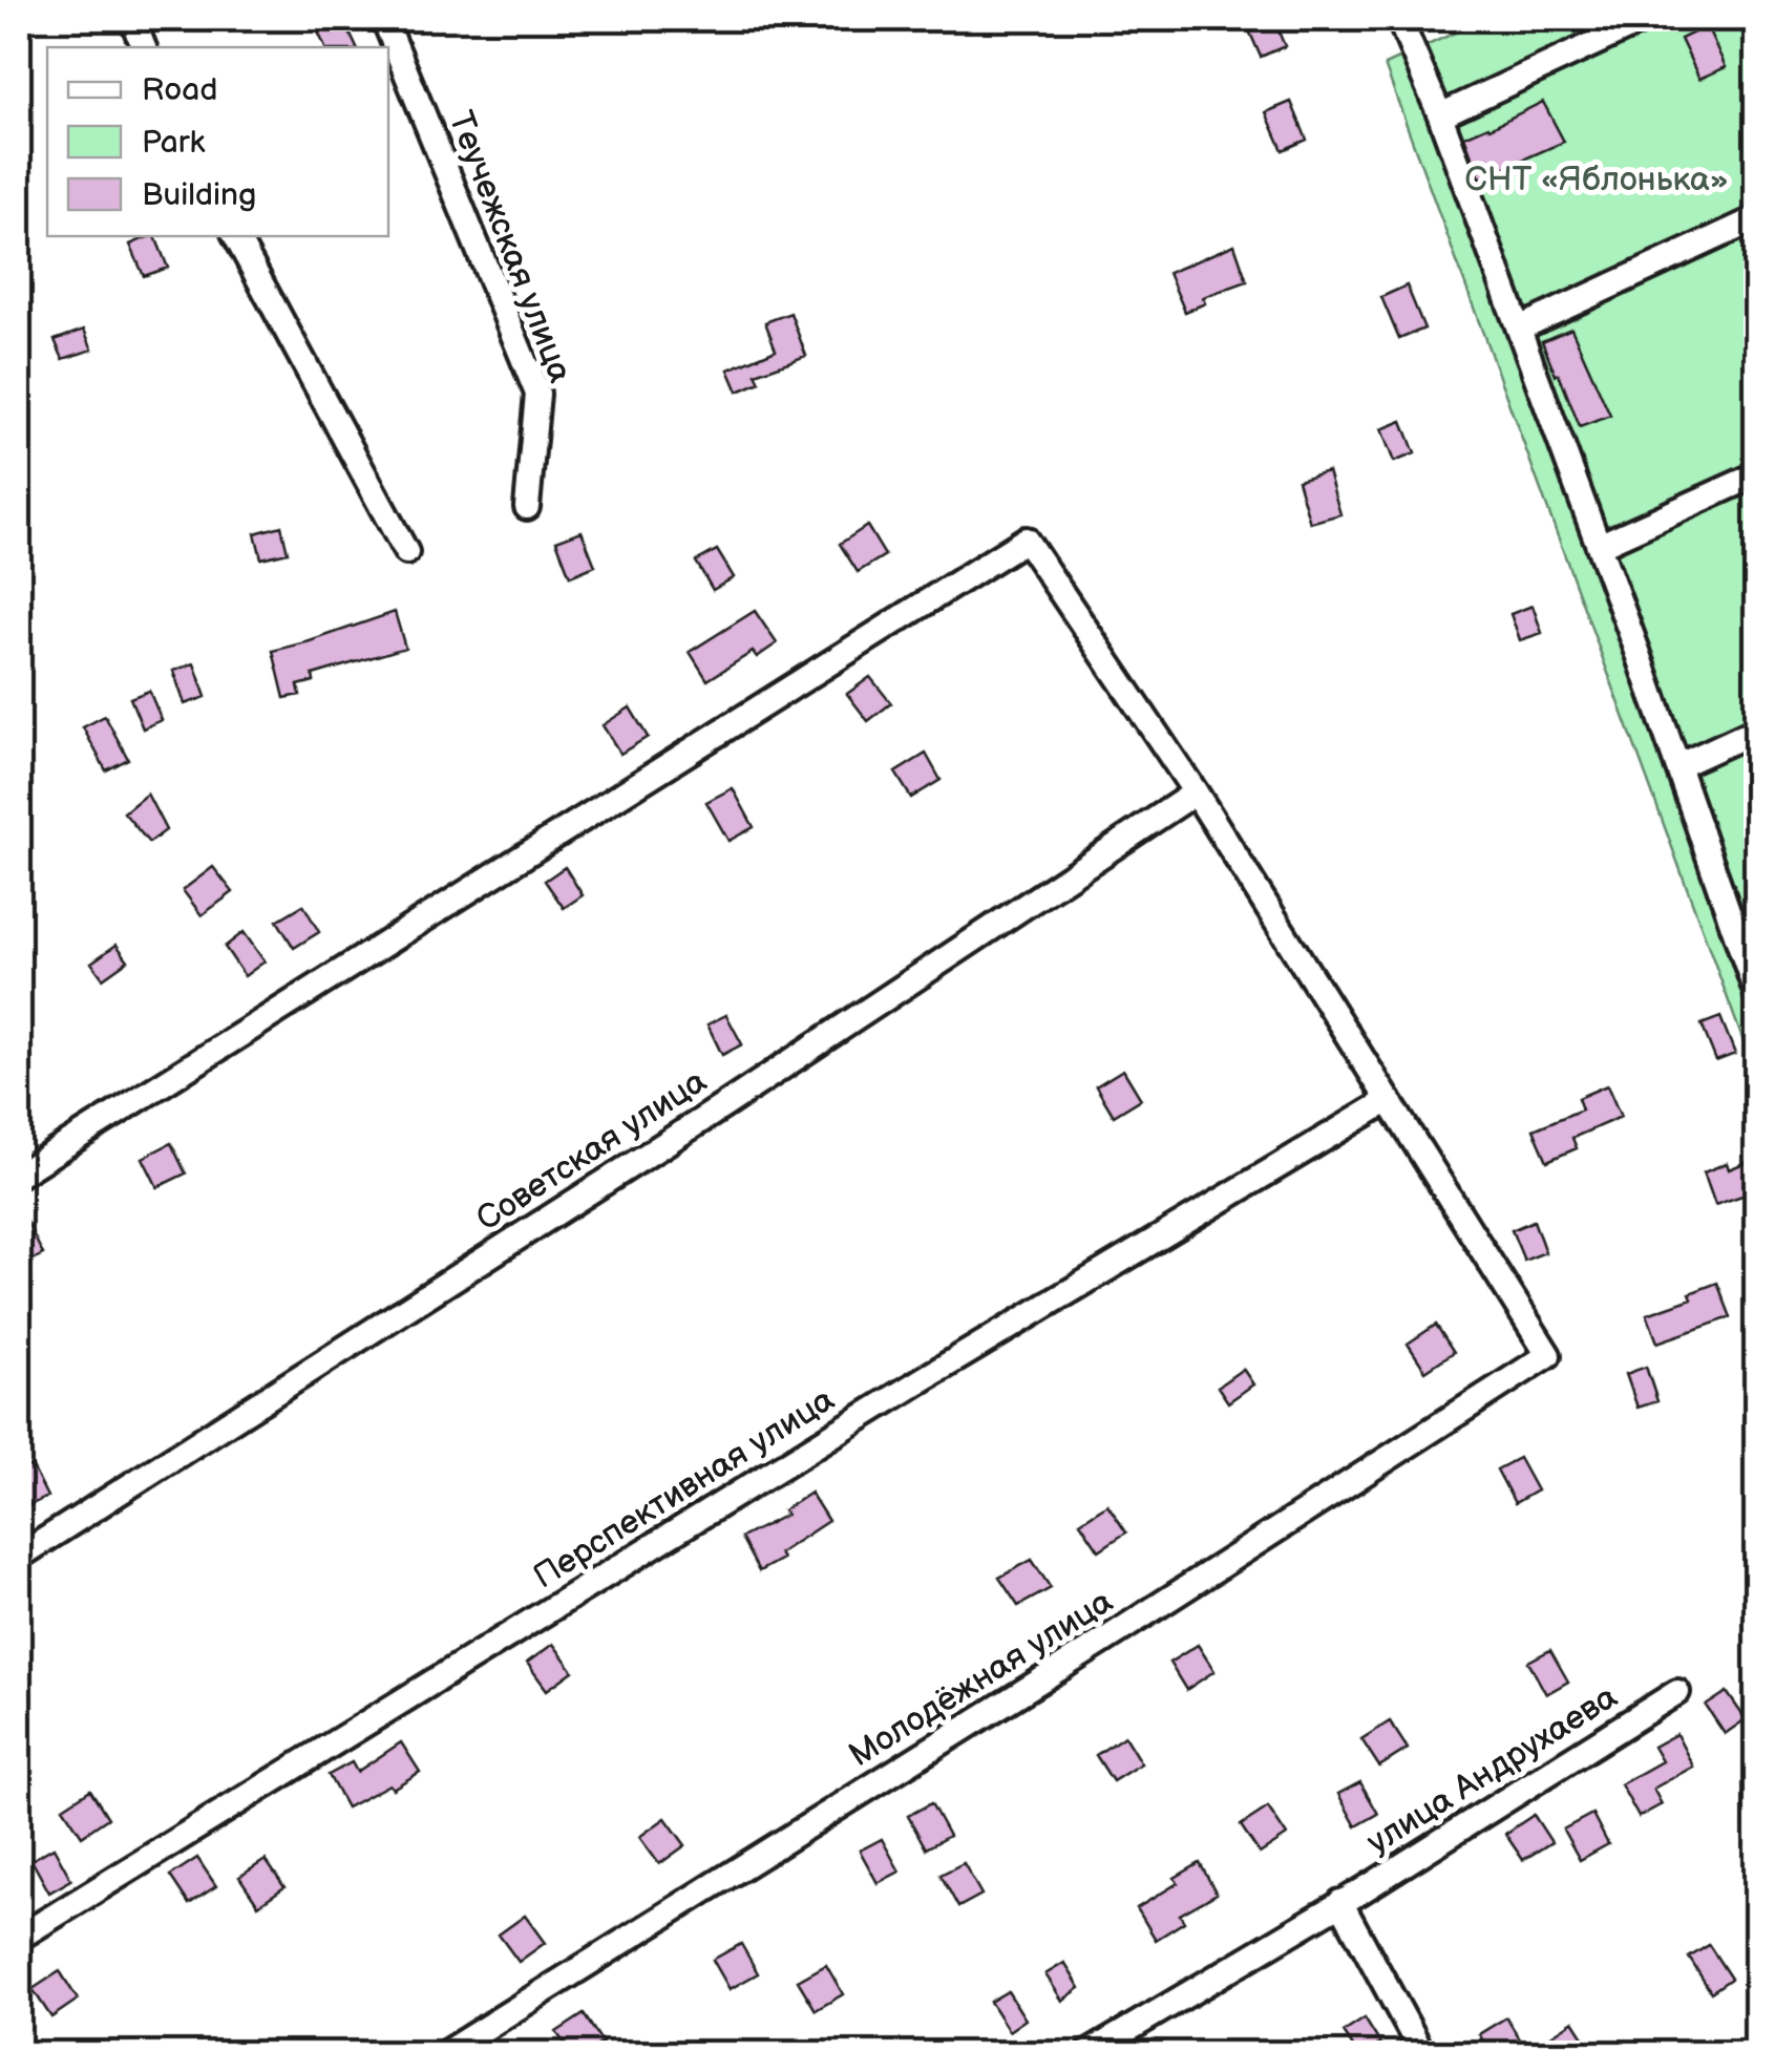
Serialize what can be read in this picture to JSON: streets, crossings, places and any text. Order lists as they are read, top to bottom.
{
  "streets": {
    "street": [
      "Теучежская улица",
      "Советская улица",
      "Перспективная улица",
      "Молодёжная улица",
      "улица Андрухаева"
    ]
  },
  "crossings": [
    ["Перспективная улица", "Молодёжная улица"]
  ],
  "parks": ["СНТ «Яблонька»"],
  "legend": ["Road", "Park", "Building"]
}
